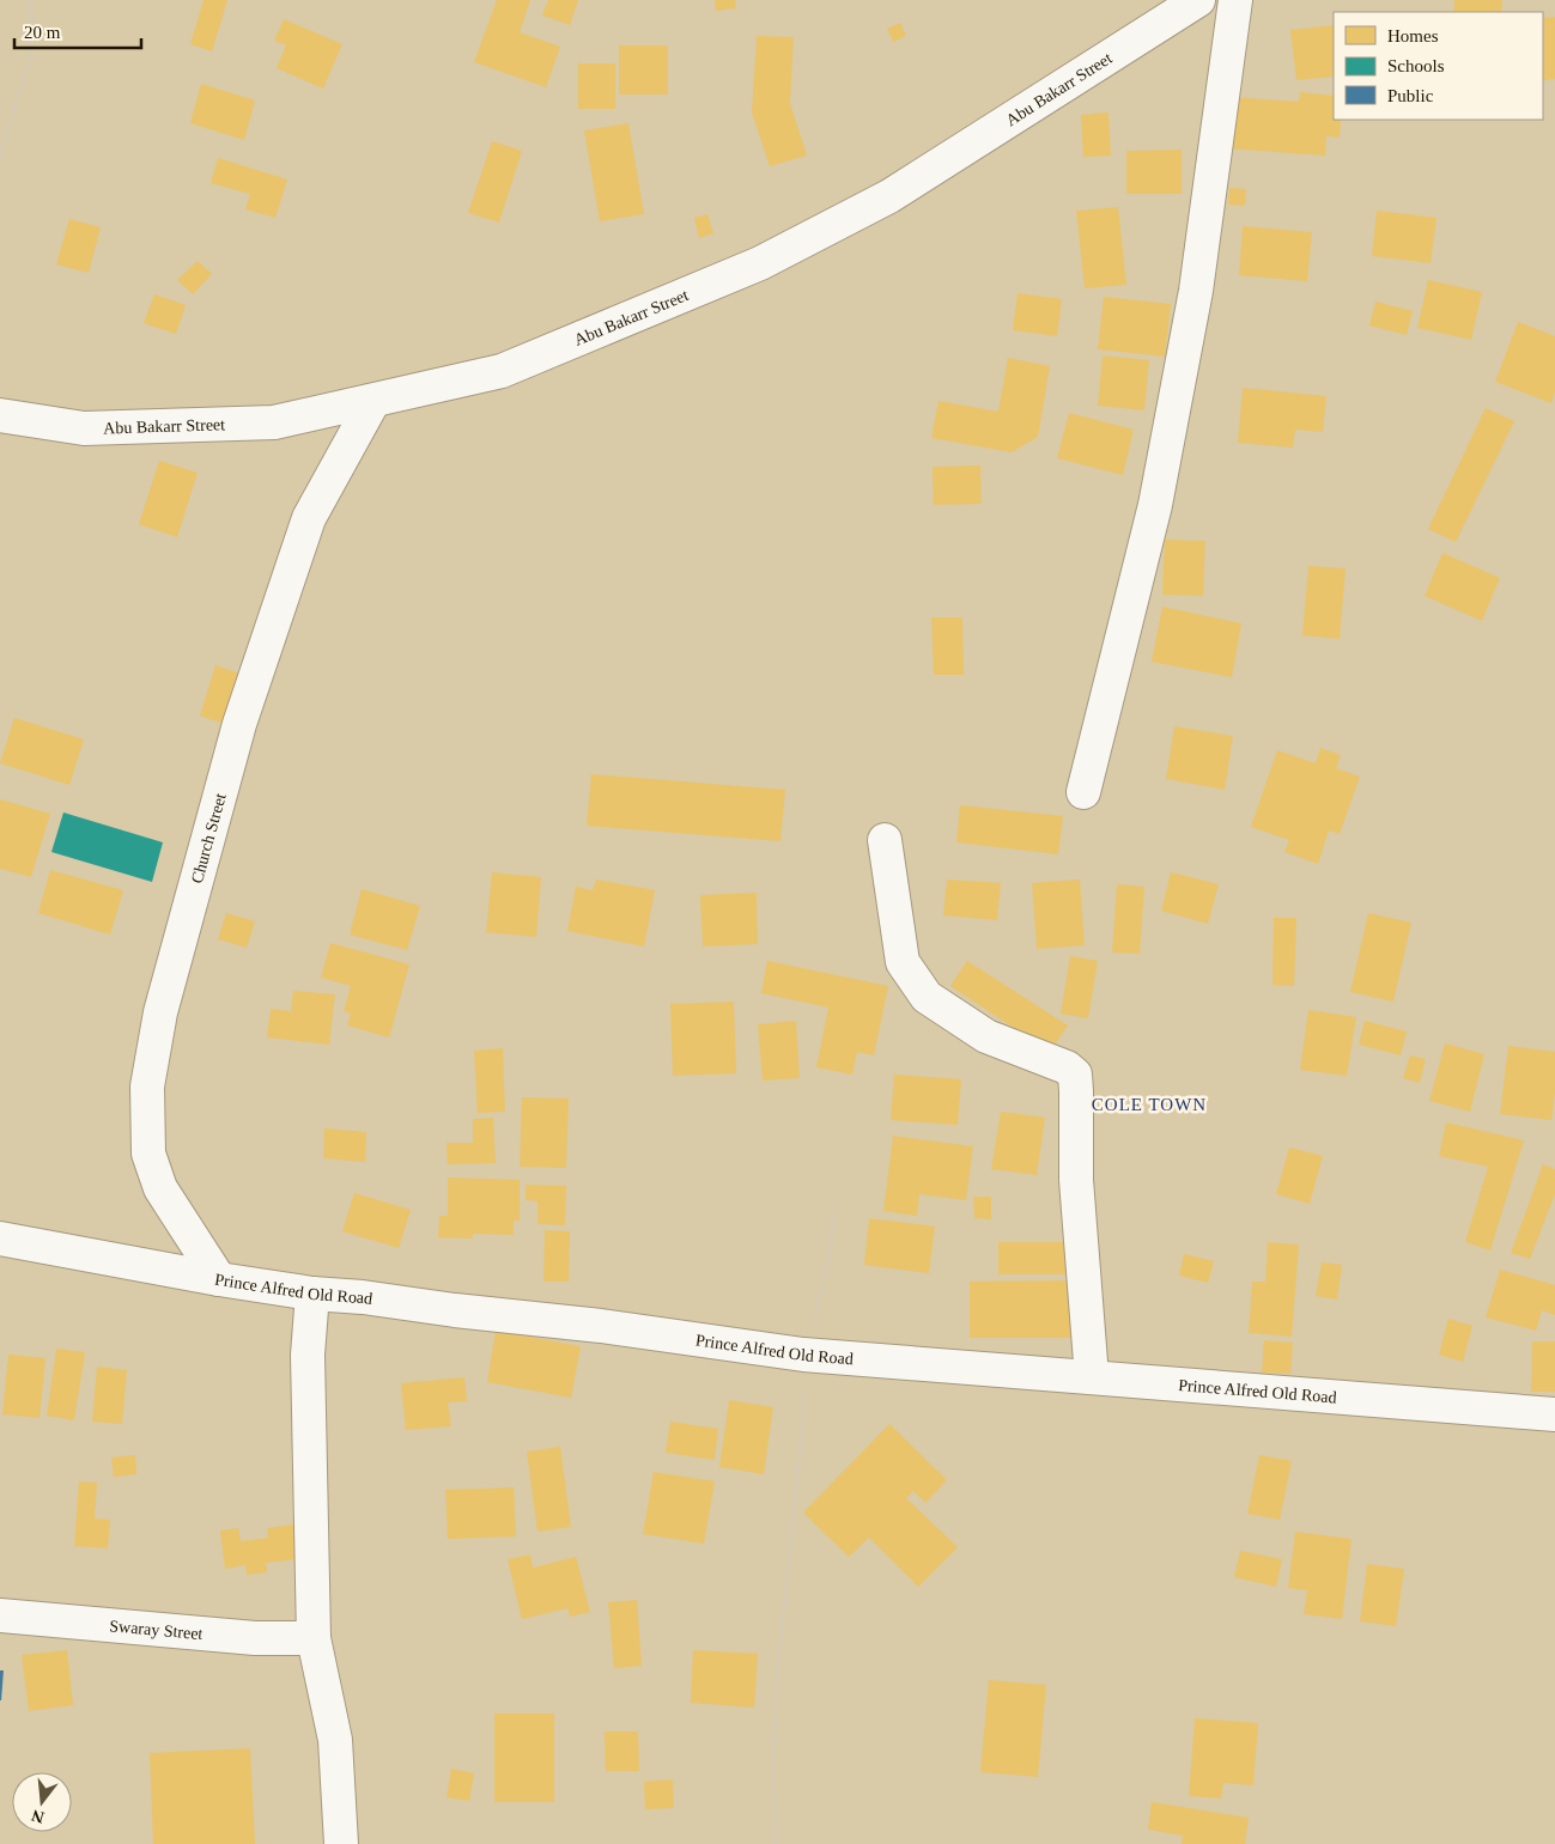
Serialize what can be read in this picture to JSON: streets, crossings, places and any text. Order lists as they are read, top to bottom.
{
  "streets": {
    "street": [
      "Abu Bakarr Street",
      "Church Street",
      "Prince Alfred Old Road",
      "Swaray Street"
    ]
  },
  "crossings": [
    ["Abu Bakarr Street", "Church Street"],
    ["Church Street", "Prince Alfred Old Road"]
  ],
  "districts": ["COLE TOWN"],
  "legend": ["Homes", "Schools", "Public"],
  "scale_bar": "20 m",
  "north": "bottom"
}
